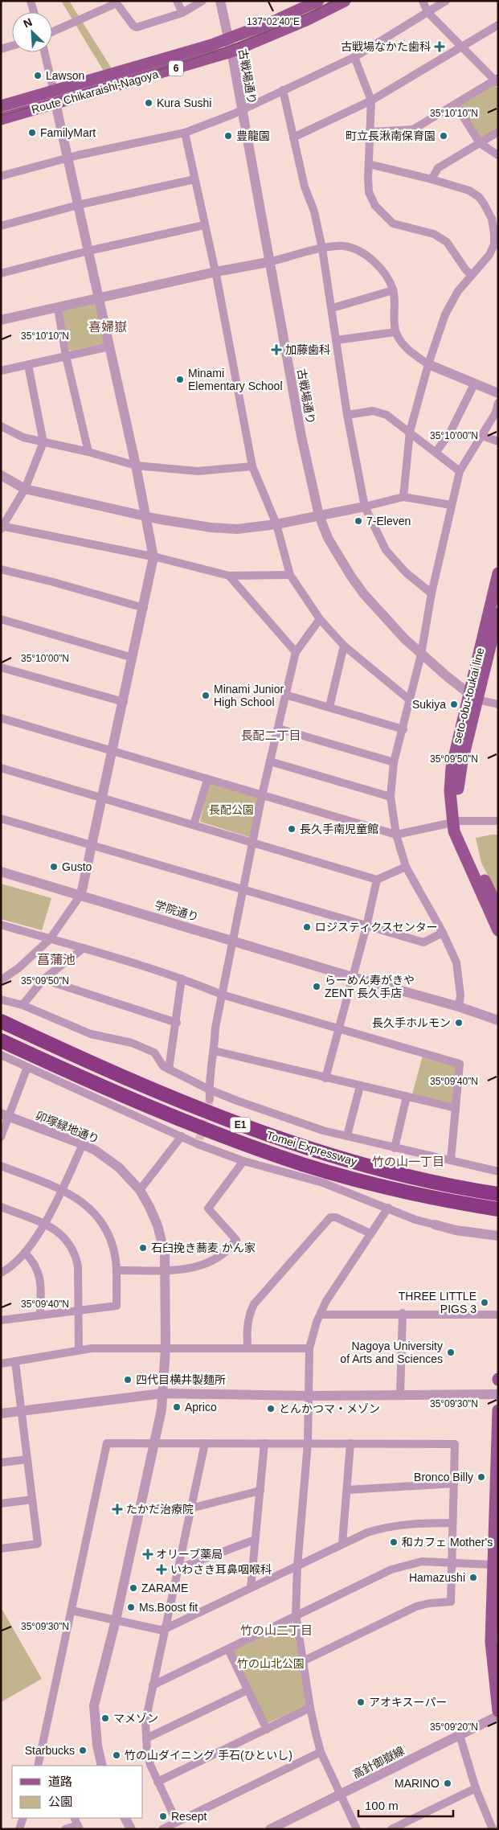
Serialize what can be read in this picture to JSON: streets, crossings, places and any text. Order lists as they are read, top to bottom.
{
  "streets": {
    "highway": ["E1", "Tomei Expressway"],
    "main road": ["6", "Route Chikaraishi-Nagoya", "seto-obu-toukai line"],
    "street": [
      "古戦場通り",
      "学院通り",
      "卯塚緑地通り",
      "高針御嶽線"
    ]
  },
  "crossings": [
    ["古戦場通り", "Route Chikaraishi-Nagoya"],
    ["古戦場通り", "seto-obu-toukai line"]
  ],
  "districts": [
    "喜婦嶽",
    "長配二丁目",
    "菖蒲池",
    "竹の山一丁目",
    "竹の山二丁目"
  ],
  "parks": ["長配公園", "竹の山北公園"],
  "places": {
    "health": [
      "古戦場なかた歯科",
      "加藤歯科",
      "たかだ治療院",
      "オリーブ薬局",
      "いわさき耳鼻咽喉科"
    ],
    "other": [
      "Lawson",
      "Kura Sushi",
      "FamilyMart",
      "豊龍園",
      "町立長湫南保育園",
      "Minami Elementary School",
      "7-Eleven",
      "Minami Junior High School",
      "Sukiya",
      "長久手南児童館",
      "Gusto",
      "ロジスティクスセンター",
      "らーめん寿がきや ZENT 長久手店",
      "長久手ホルモン",
      "石臼挽き蕎麦 かん家",
      "THREE LITTLE PIGS 3",
      "Nagoya University of Arts and Sciences",
      "四代目横井製麺所",
      "Aprico",
      "とんかつマ・メゾン",
      "Bronco Billy",
      "和カフェ Mother's",
      "Hamazushi",
      "ZARAME",
      "Ms.Boost fit",
      "アオキスーパー",
      "マメゾン",
      "Starbucks",
      "竹の山ダイニング 手石(ひといし)",
      "MARINO",
      "Resept"
    ]
  },
  "legend": ["道路", "公園"],
  "scale_bar": "100 m",
  "north": "top left",
  "coordinates": [
    "137°02'40\"E",
    "35°10'10\"N",
    "35°10'00\"N",
    "35°09'50\"N",
    "35°09'40\"N",
    "35°09'30\"N",
    "35°09'20\"N"
  ]
}
